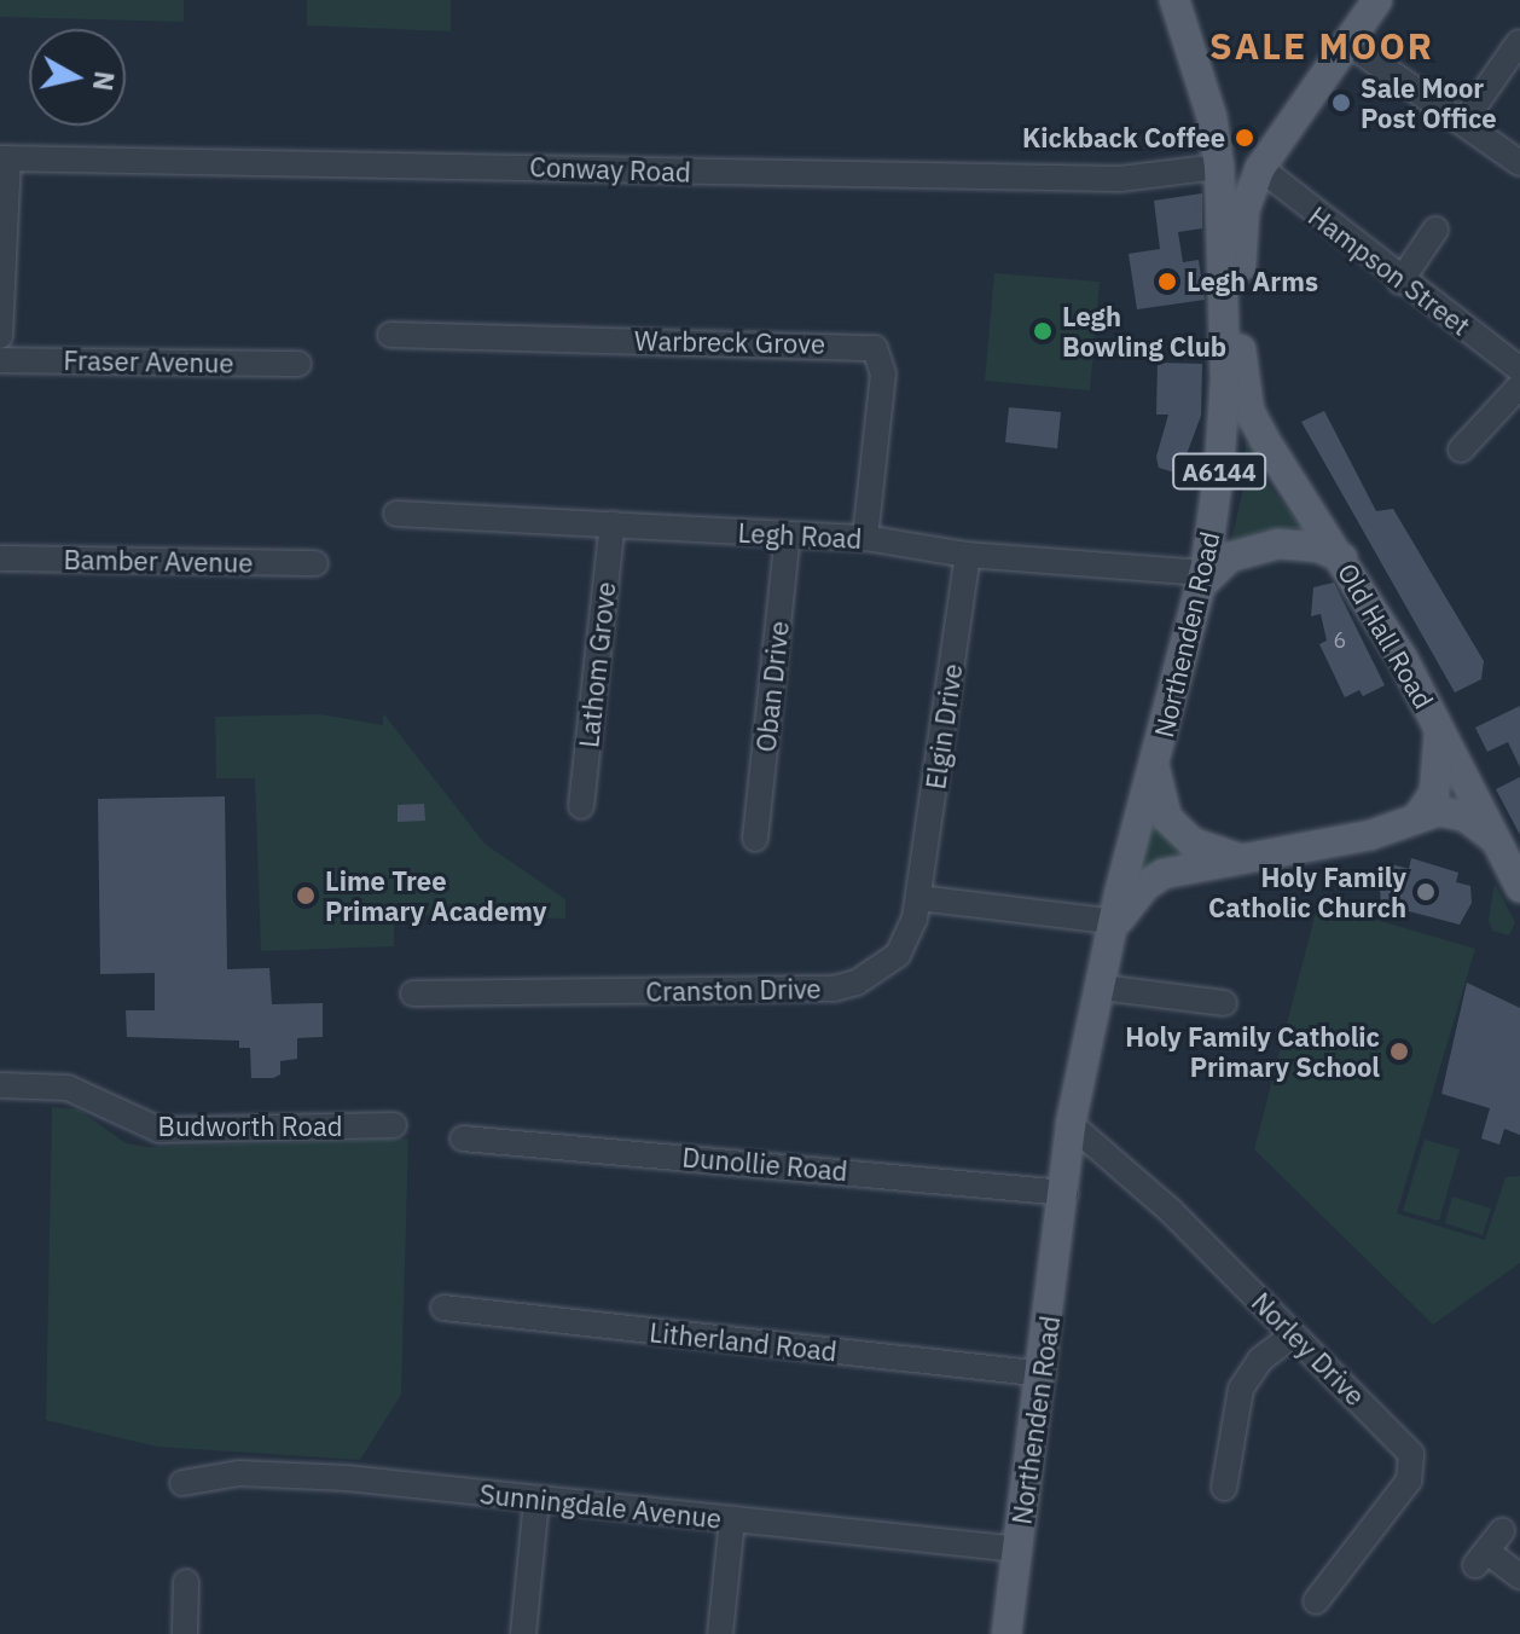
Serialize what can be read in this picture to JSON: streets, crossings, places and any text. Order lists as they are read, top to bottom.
{
  "streets": {
    "main road": ["A6144", "Northenden Road", "Old Hall Road"],
    "street": [
      "Conway Road",
      "Hampson Street",
      "Warbreck Grove",
      "Fraser Avenue",
      "Legh Road",
      "Bamber Avenue",
      "Lathom Grove",
      "Oban Drive",
      "Elgin Drive",
      "Cranston Drive",
      "Budworth Road",
      "Dunollie Road",
      "Litherland Road",
      "Norley Drive",
      "Sunningdale Avenue"
    ]
  },
  "crossings": [
    ["Conway Road", "A6144"],
    ["Conway Road", "Northenden Road"],
    ["Hampson Street", "A6144"],
    ["Hampson Street", "Old Hall Road"],
    ["Warbreck Grove", "Legh Road"],
    ["A6144", "Legh Road"],
    ["A6144", "Northenden Road"],
    ["A6144", "Old Hall Road"],
    ["Legh Road", "Northenden Road"],
    ["Legh Road", "Old Hall Road"],
    ["Legh Road", "Lathom Grove"],
    ["Legh Road", "Oban Drive"],
    ["Legh Road", "Elgin Drive"],
    ["Northenden Road", "Old Hall Road"],
    ["Northenden Road", "Dunollie Road"],
    ["Northenden Road", "Litherland Road"],
    ["Northenden Road", "Norley Drive"],
    ["Northenden Road", "Sunningdale Avenue"],
    ["Elgin Drive", "Cranston Drive"]
  ],
  "districts": ["SALE MOOR"],
  "places": [
    "Sale Moor Post Office",
    "Kickback Coffee",
    "Legh Arms",
    "Legh Bowling Club",
    "Holy Family Catholic Church",
    "Lime Tree Primary Academy",
    "Holy Family Catholic Primary School"
  ],
  "house_numbers": ["6"],
  "north": "right"
}
